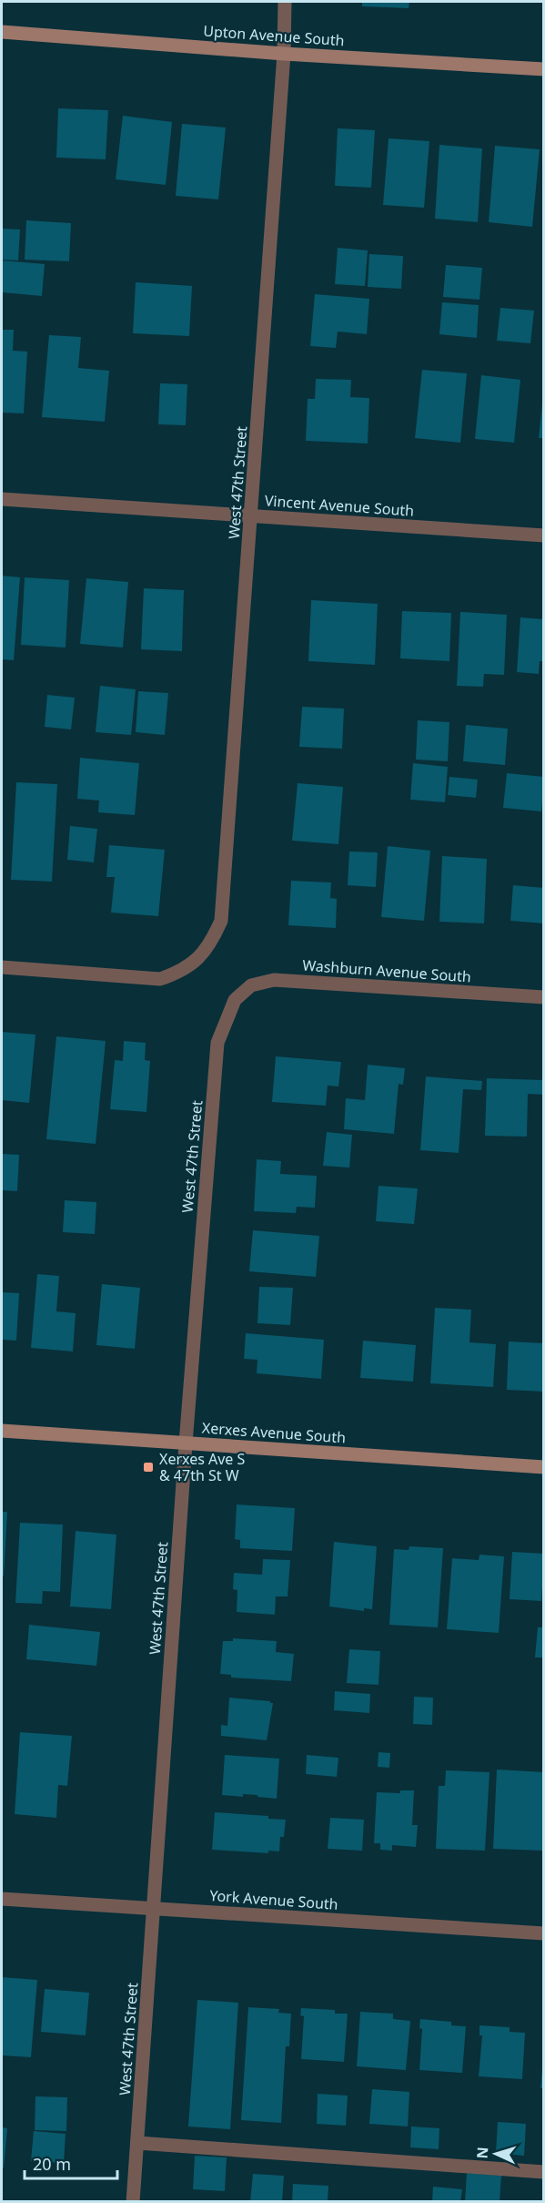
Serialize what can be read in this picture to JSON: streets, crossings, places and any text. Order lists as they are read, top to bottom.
{
  "streets": {
    "street": [
      "Upton Avenue South",
      "West 47th Street",
      "Vincent Avenue South",
      "Washburn Avenue South",
      "Xerxes Avenue South",
      "York Avenue South"
    ]
  },
  "crossings": [
    ["Upton Avenue South", "West 47th Street"],
    ["West 47th Street", "Vincent Avenue South"],
    ["West 47th Street", "Washburn Avenue South"],
    ["West 47th Street", "Xerxes Avenue South"],
    ["West 47th Street", "York Avenue South"]
  ],
  "places": {
    "transit": ["Xerxes Ave S & 47th St W"]
  },
  "scale_bar": "20 m",
  "north": "left"
}
